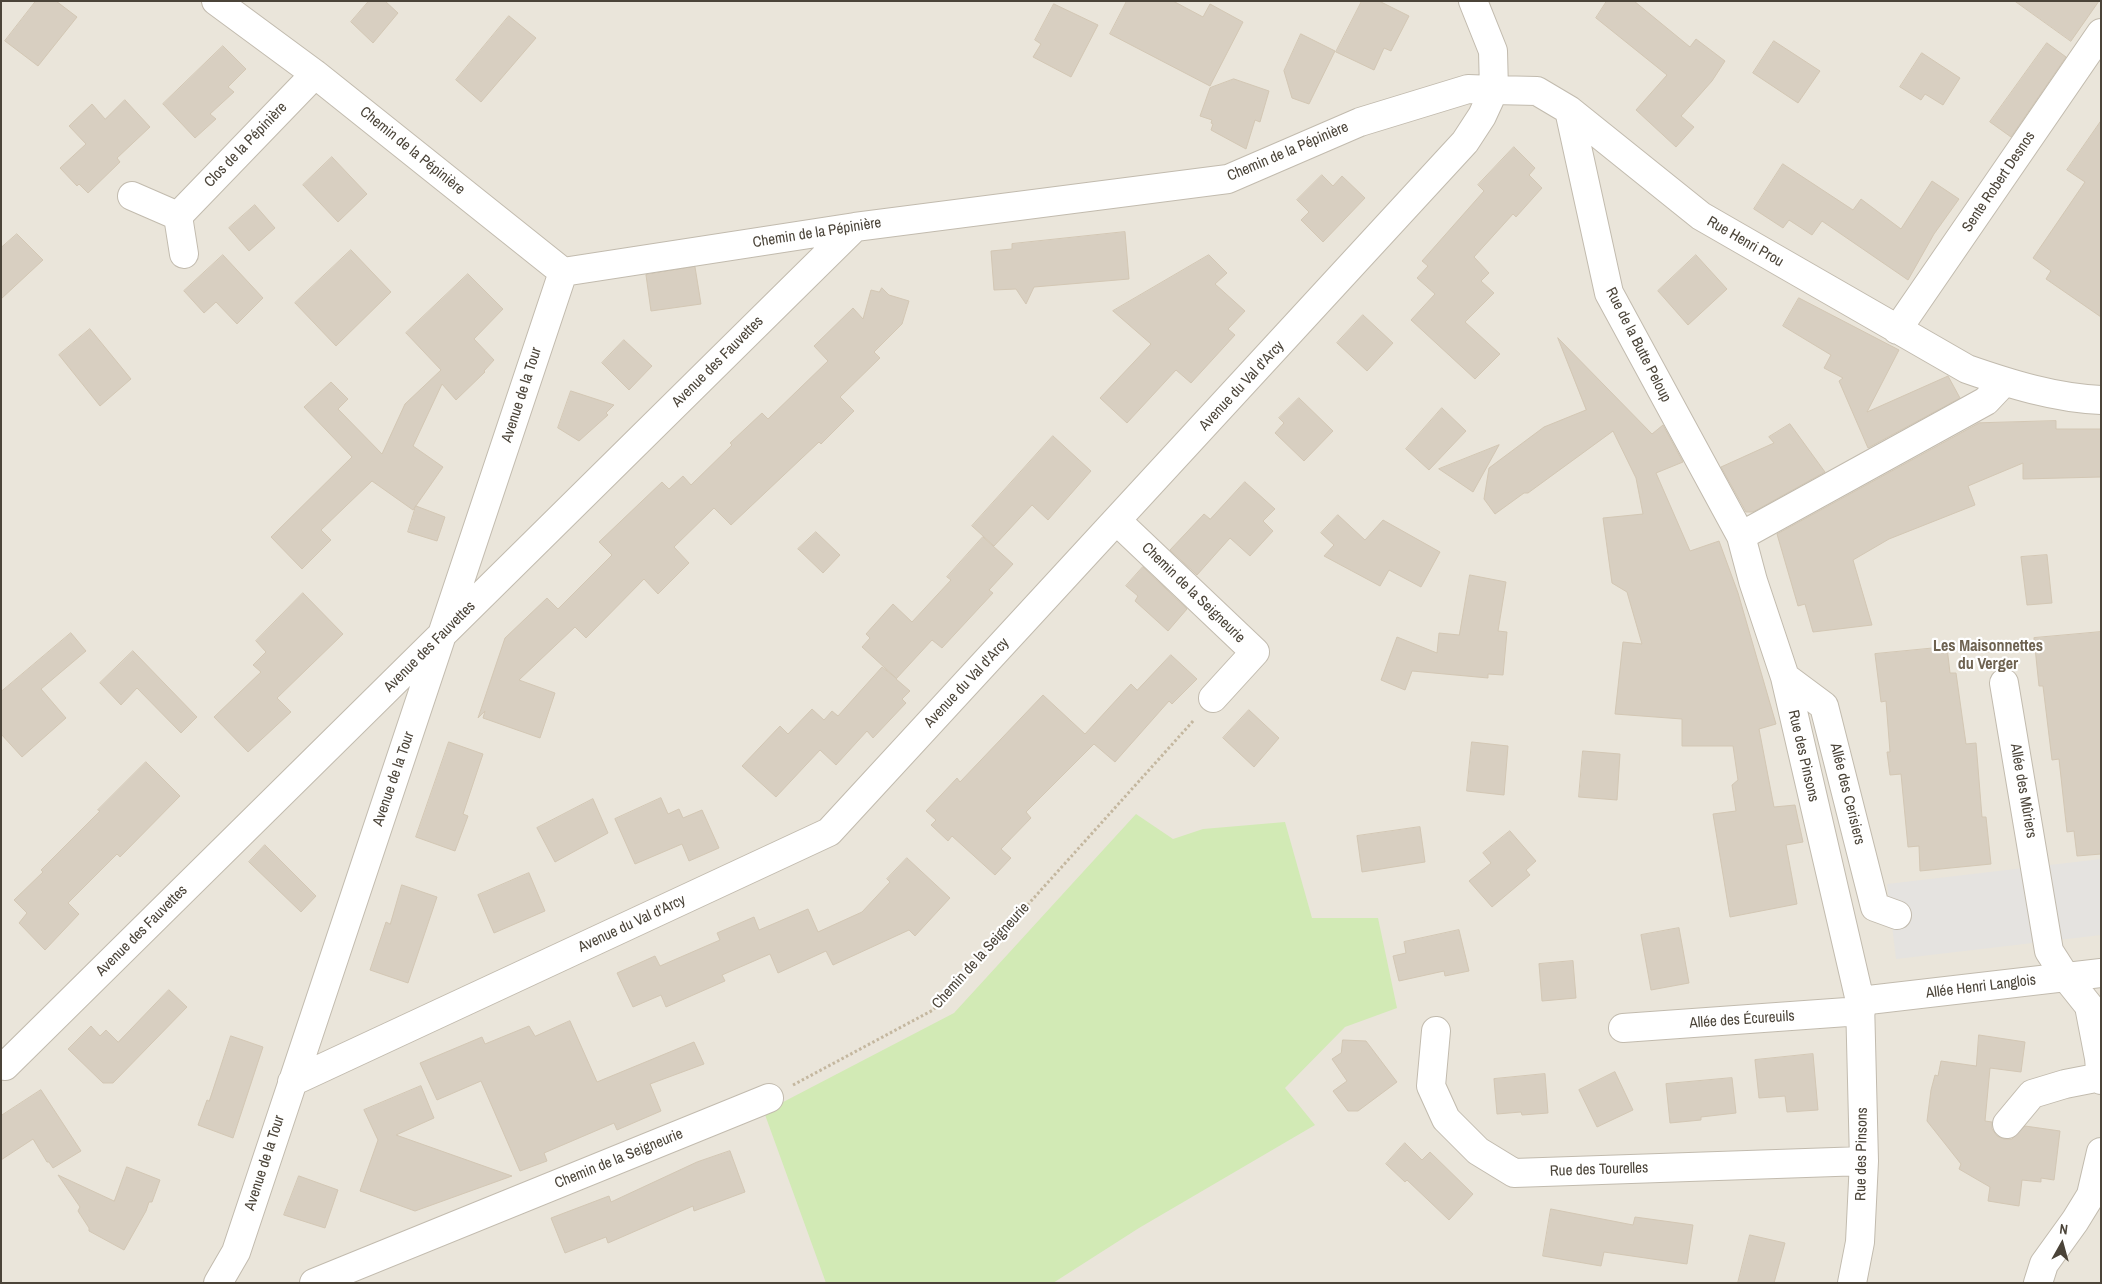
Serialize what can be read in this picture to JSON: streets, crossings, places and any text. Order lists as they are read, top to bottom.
{
  "streets": {
    "street": [
      "Clos de la Pépinière",
      "Chemin de la Pépinière",
      "Sente Robert Desnos",
      "Rue Henri Prou",
      "Rue de la Butte Peloup",
      "Avenue des Fauvettes",
      "Avenue du Val d'Arcy",
      "Avenue de la Tour",
      "Chemin de la Seigneurie",
      "Rue des Pinsons",
      "Allée des Mûriers",
      "Allée des Cerisiers",
      "Allée Henri Langlois",
      "Allée des Écureuils",
      "Rue des Tourelles"
    ]
  },
  "crossings": [
    ["Clos de la Pépinière", "Chemin de la Pépinière"],
    ["Chemin de la Pépinière", "Rue Henri Prou"],
    ["Chemin de la Pépinière", "Avenue des Fauvettes"],
    ["Chemin de la Pépinière", "Avenue du Val d'Arcy"],
    ["Chemin de la Pépinière", "Avenue de la Tour"],
    ["Sente Robert Desnos", "Rue Henri Prou"],
    ["Rue Henri Prou", "Rue de la Butte Peloup"],
    ["Rue Henri Prou", "Avenue du Val d'Arcy"],
    ["Rue de la Butte Peloup", "Rue des Pinsons"],
    ["Avenue des Fauvettes", "Avenue de la Tour"],
    ["Avenue du Val d'Arcy", "Avenue de la Tour"],
    ["Avenue du Val d'Arcy", "Chemin de la Seigneurie"],
    ["Rue des Pinsons", "Allée des Cerisiers"],
    ["Rue des Pinsons", "Allée Henri Langlois"],
    ["Rue des Pinsons", "Allée des Écureuils"],
    ["Rue des Pinsons", "Rue des Tourelles"],
    ["Allée des Mûriers", "Allée Henri Langlois"],
    ["Allée Henri Langlois", "Allée des Écureuils"]
  ],
  "districts": ["Les Maisonnettes du Verger"],
  "north": "top"
}
